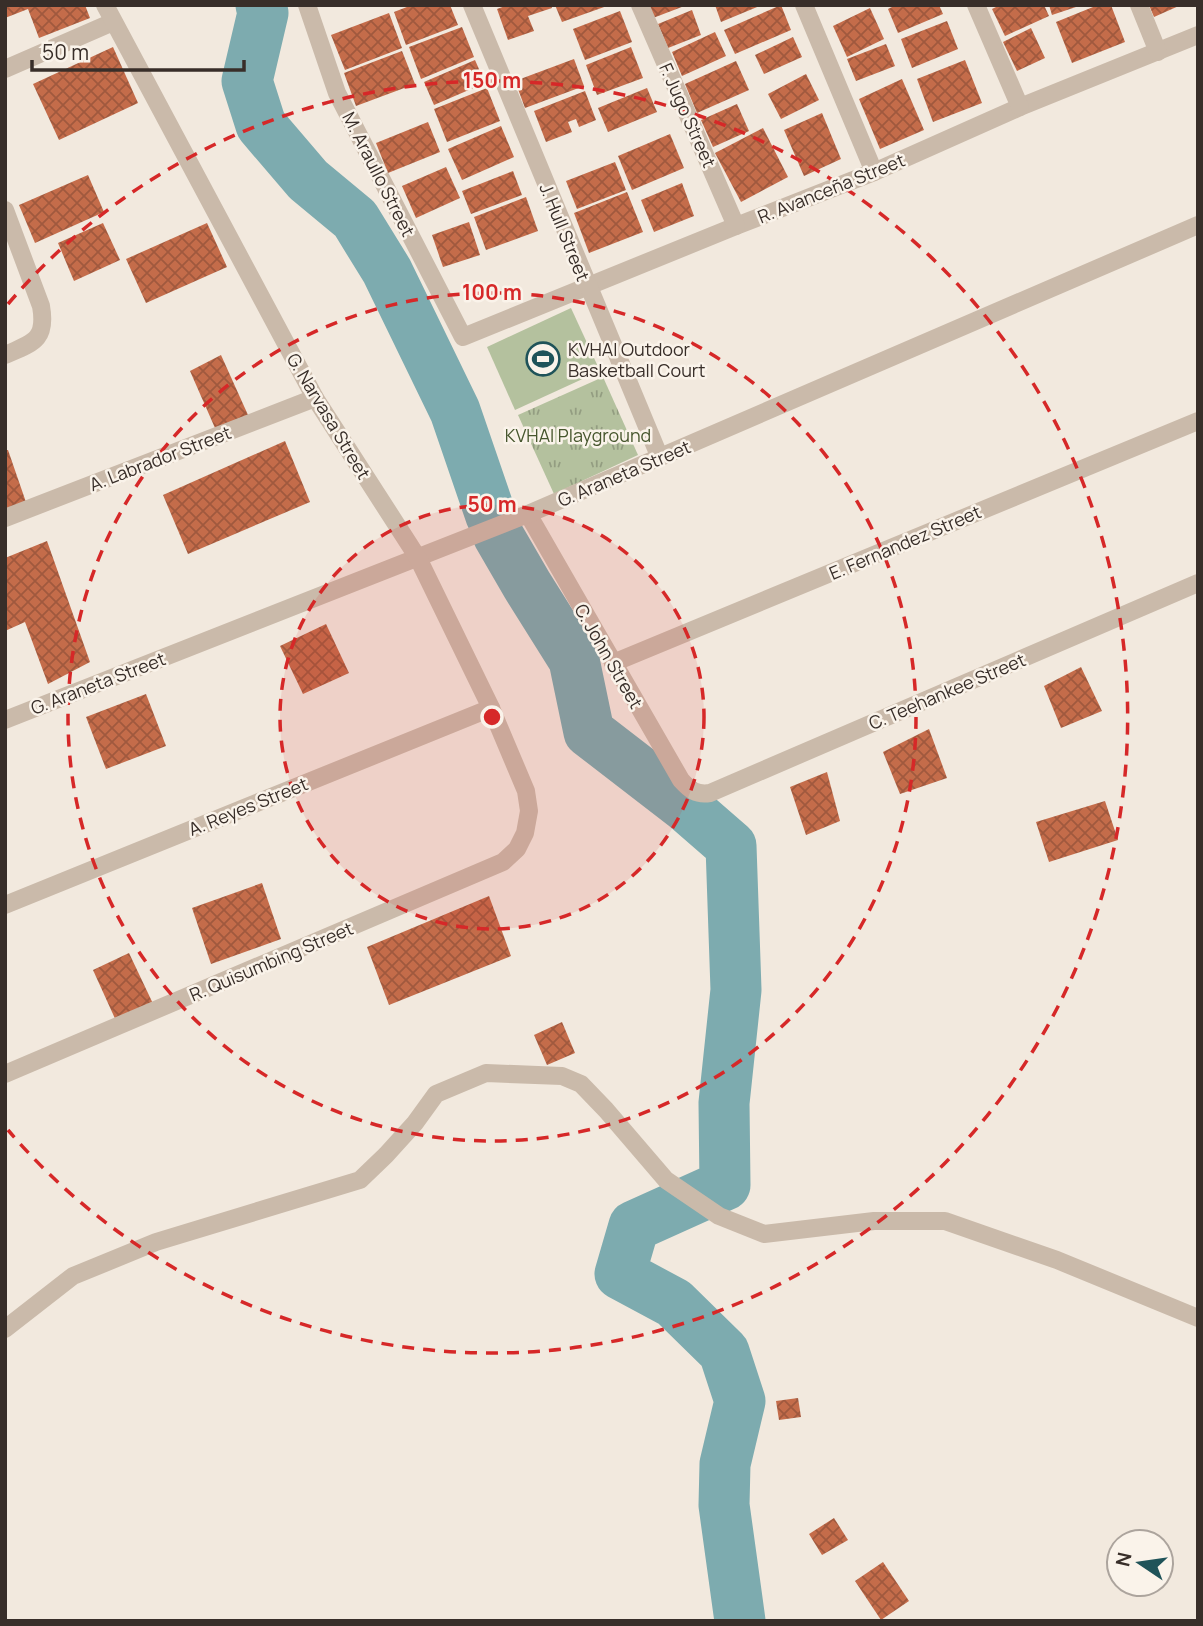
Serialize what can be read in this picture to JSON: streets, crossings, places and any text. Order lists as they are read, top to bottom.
{
  "streets": {
    "street": [
      "F. Jugo Street",
      "M. Araullo Street",
      "R. Avanceña Street",
      "J. Hull Street",
      "G. Narvasa Street",
      "A. Labrador Street",
      "G. Araneta Street",
      "E. Fernandez Street",
      "C. John Street",
      "C. Teehankee Street",
      "A. Reyes Street",
      "R. Quisumbing Street"
    ]
  },
  "crossings": [
    ["F. Jugo Street", "R. Avanceña Street"],
    ["M. Araullo Street", "R. Avanceña Street"],
    ["R. Avanceña Street", "J. Hull Street"],
    ["J. Hull Street", "G. Araneta Street"],
    ["G. Narvasa Street", "A. Labrador Street"],
    ["G. Narvasa Street", "G. Araneta Street"],
    ["G. Narvasa Street", "A. Reyes Street"],
    ["G. Narvasa Street", "R. Quisumbing Street"],
    ["G. Araneta Street", "C. John Street"],
    ["E. Fernandez Street", "C. John Street"],
    ["C. John Street", "C. Teehankee Street"]
  ],
  "parks": ["KVHAI Playground"],
  "places": {
    "sports": ["KVHAI Outdoor Basketball Court"]
  },
  "scale_bar": "50 m",
  "north": "left",
  "rings": ["150 m", "100 m", "50 m"]
}
